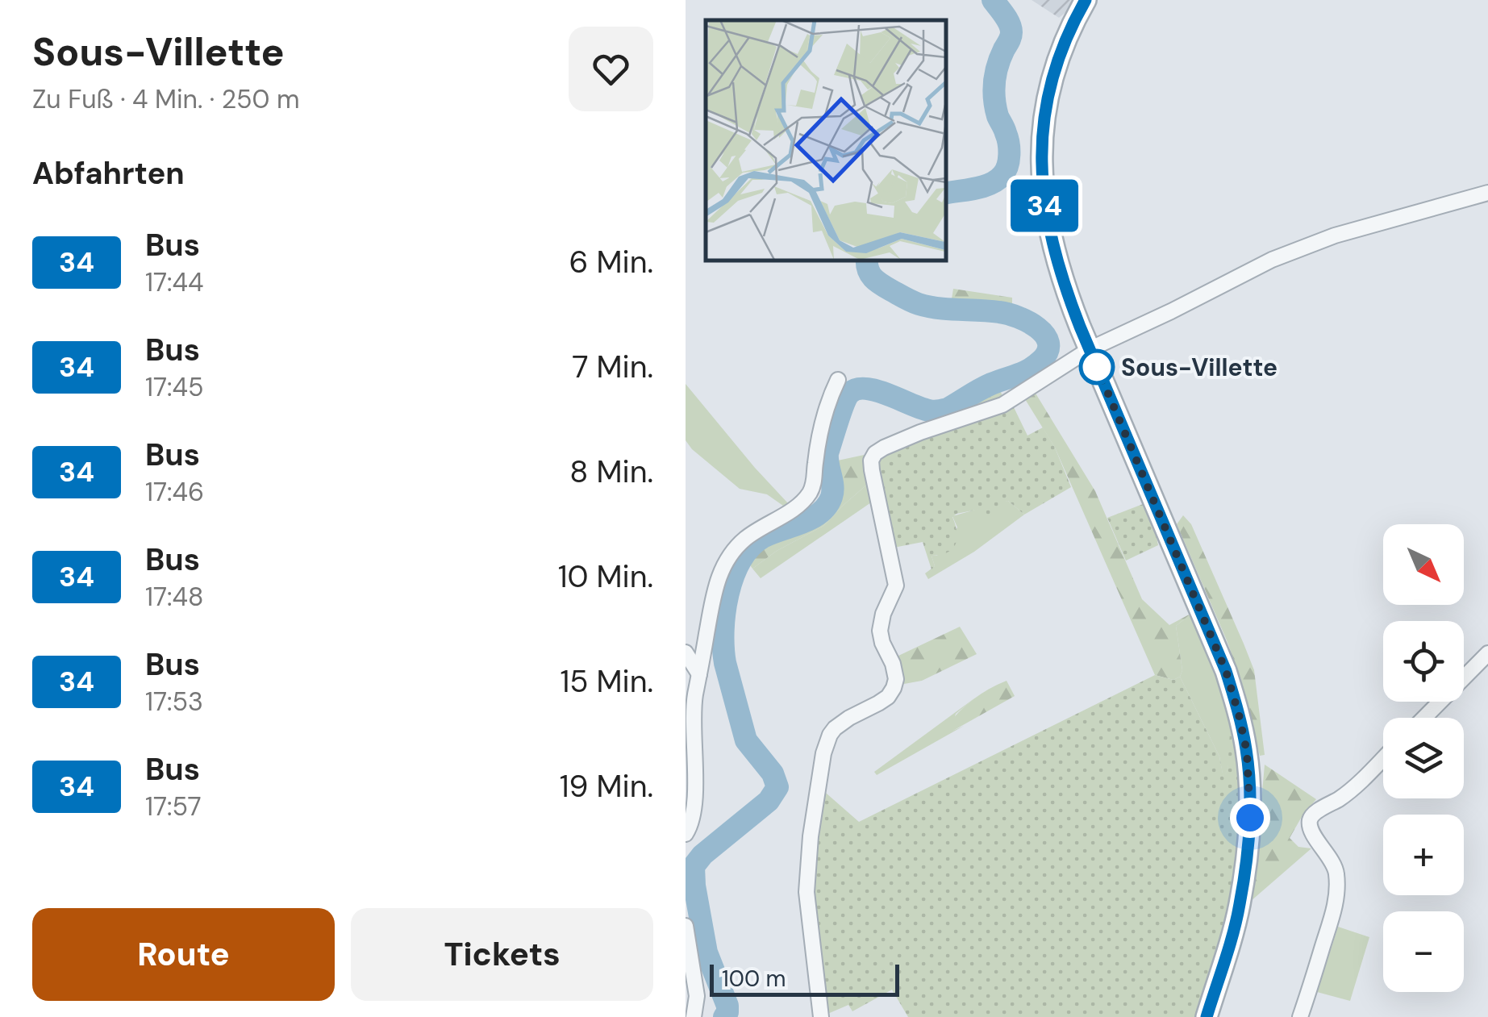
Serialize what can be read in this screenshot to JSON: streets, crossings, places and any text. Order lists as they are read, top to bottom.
{
  "places": ["Sous-Villette"],
  "lines": ["bus line 34"],
  "scale_bar": "100 m",
  "north": "bottom right",
  "page": {
    "heading": [
      ["Sous-Villette", "Zu Fuß · 4 Min. · 250 m"],
      "Abfahrten"
    ],
    "on_map": "34",
    "list": [
      {
        "mark": "34",
        "name": "Bus",
        "note": "17:44",
        "value": "6 Min."
      },
      {
        "mark": "34",
        "name": "Bus",
        "note": "17:45",
        "value": "7 Min."
      },
      {
        "mark": "34",
        "name": "Bus",
        "note": "17:46",
        "value": "8 Min."
      },
      {
        "mark": "34",
        "name": "Bus",
        "note": "17:48",
        "value": "10 Min."
      },
      {
        "mark": "34",
        "name": "Bus",
        "note": "17:53",
        "value": "15 Min."
      },
      {
        "mark": "34",
        "name": "Bus",
        "note": "17:57",
        "value": "19 Min."
      }
    ],
    "map_buttons": ["+", "−"],
    "buttons": ["Route", "Tickets"],
    "scale": "100 m"
  }
}
